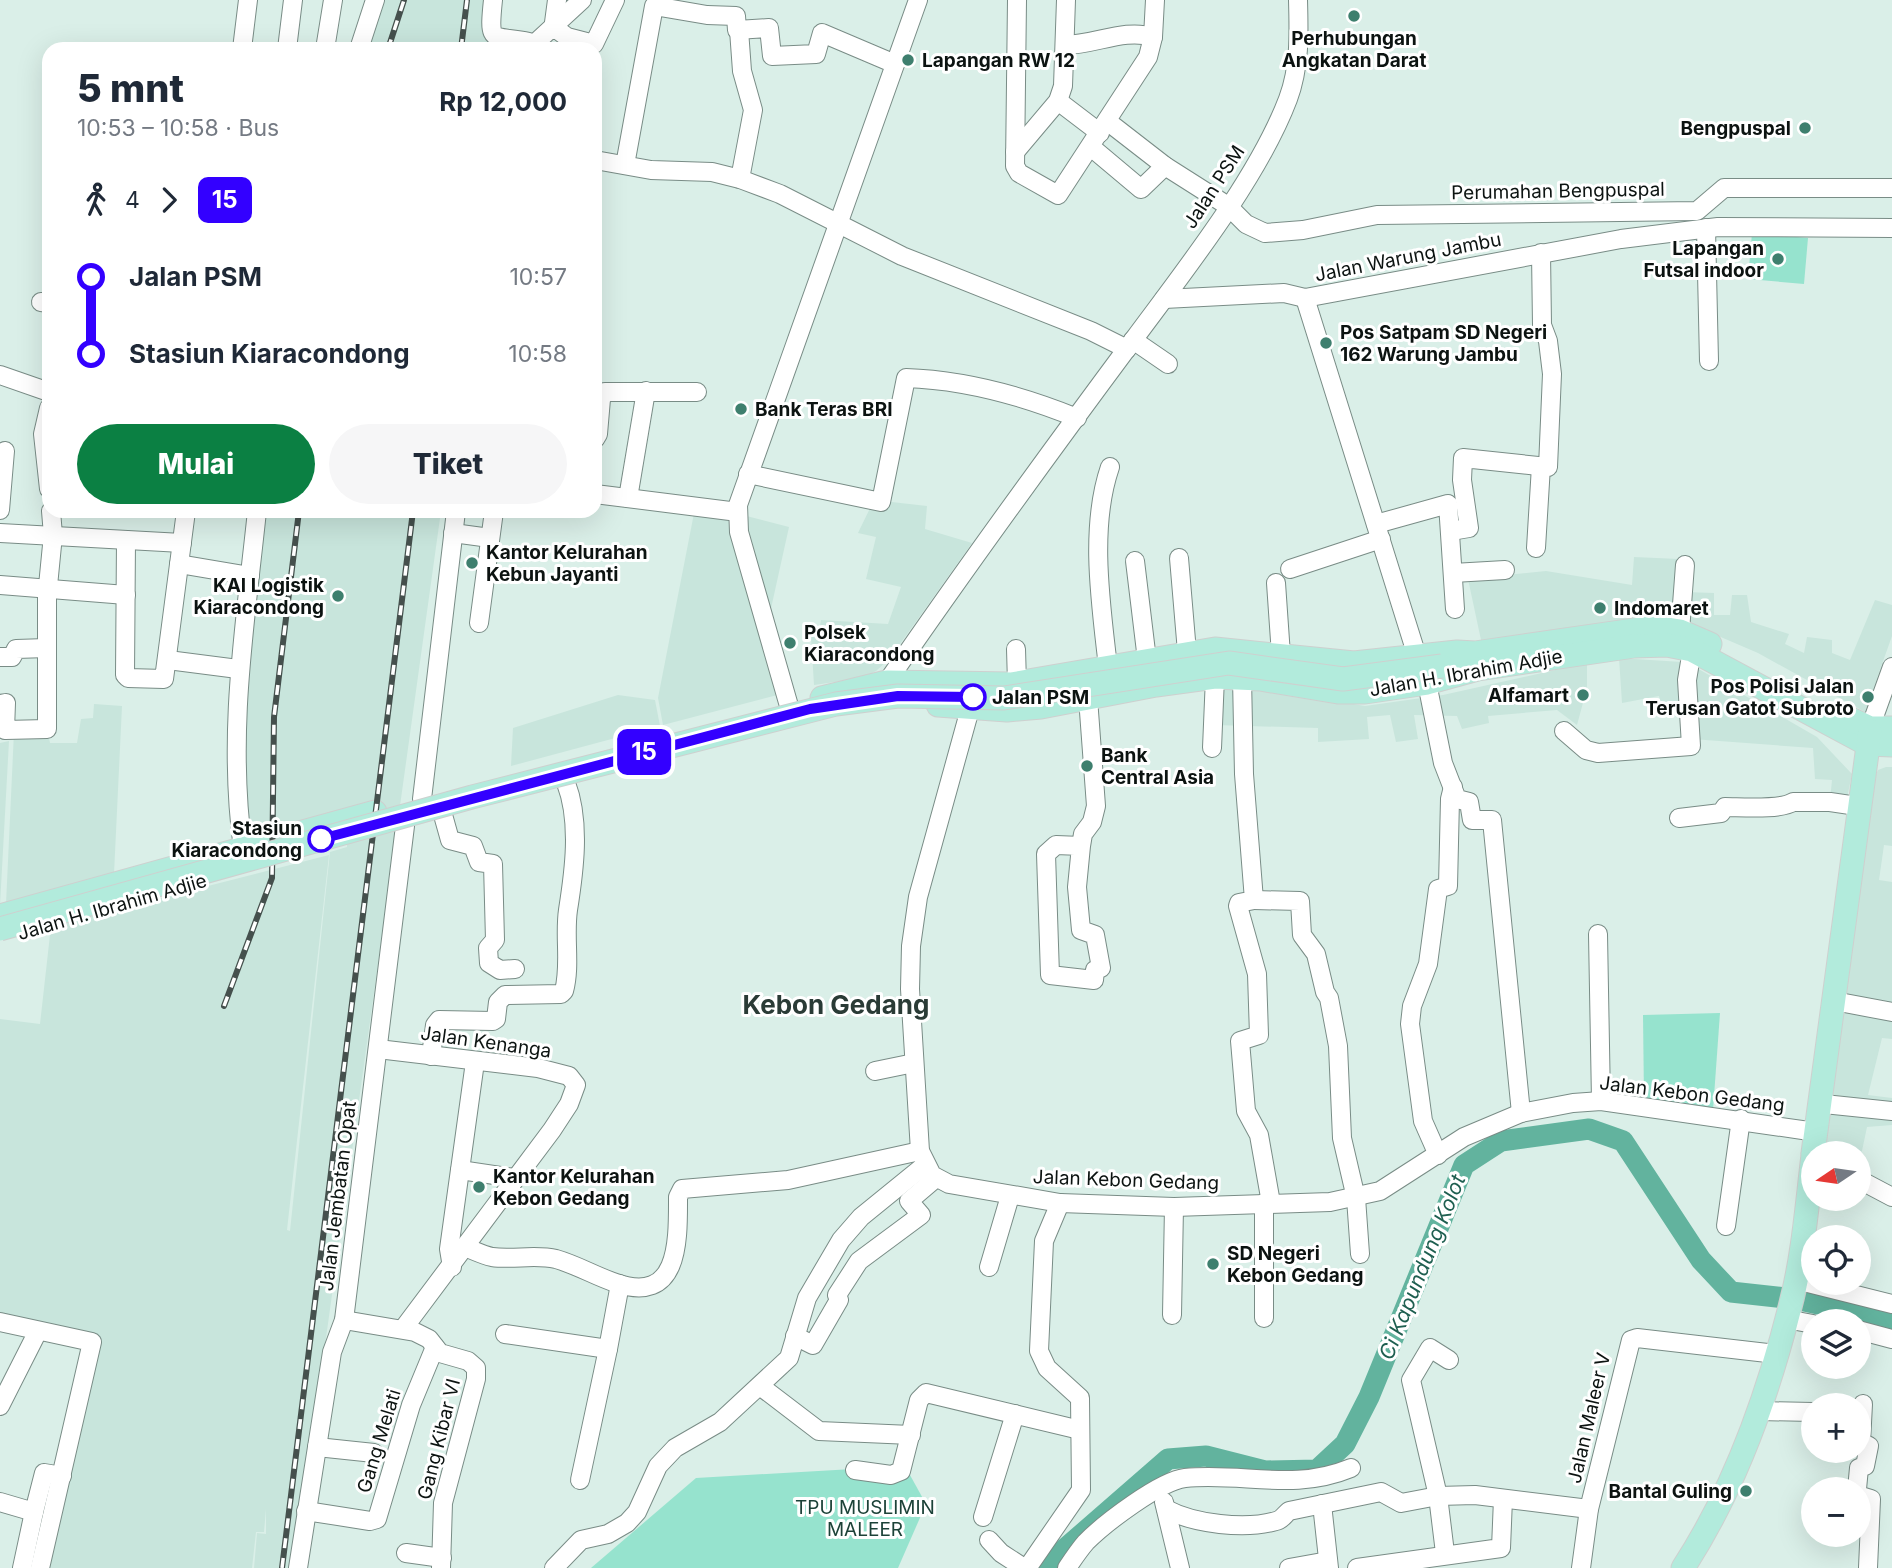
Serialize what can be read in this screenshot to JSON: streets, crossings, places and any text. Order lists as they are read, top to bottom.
{
  "streets": {
    "main road": ["Jalan H. Ibrahim Adjie"],
    "street": [
      "Jalan PSM",
      "Perumahan Bengpuspal",
      "Jalan Warung Jambu",
      "Jalan Kenanga",
      "Jalan Kebon Gedang",
      "Jalan Jembatan Opat",
      "Jalan Maleer V",
      "Gang Kibar VI",
      "Gang Melati"
    ]
  },
  "crossings": [
    ["Jalan PSM", "Perumahan Bengpuspal"],
    ["Jalan PSM", "Jalan H. Ibrahim Adjie"],
    ["Jalan Warung Jambu", "Jalan H. Ibrahim Adjie"],
    ["Jalan H. Ibrahim Adjie", "Jalan Jembatan Opat"],
    ["Jalan Kenanga", "Jalan Jembatan Opat"],
    ["Jalan Jembatan Opat", "Gang Melati"],
    ["Gang Kibar VI", "Gang Melati"]
  ],
  "districts": ["Kebon Gedang"],
  "water": ["Ci Kapundung Kolot"],
  "parks": ["TPU MUSLIMIN MALEER"],
  "places": [
    "Perhubungan Angkatan Darat",
    "Lapangan RW 12",
    "Bengpuspal",
    "Lapangan Futsal indoor",
    "Pos Satpam SD Negeri 162 Warung Jambu",
    "Bank Teras BRI",
    "Kantor Kelurahan Kebun Jayanti",
    "KAI Logistik Kiaracondong",
    "Indomaret",
    "Polsek Kiaracondong",
    "Alfamart",
    "Jalan PSM",
    "Pos Polisi Jalan Terusan Gatot Subroto",
    "Bank Central Asia",
    "Stasiun Kiaracondong",
    "Kantor Kelurahan Kebon Gedang",
    "SD Negeri Kebon Gedang",
    "Bantal Guling"
  ],
  "lines": ["bus line 15"],
  "north": "left",
  "page": {
    "on_map": "15",
    "heading": ["5 mnt", "10:53 – 10:58 · Bus", "Rp 12,000"],
    "legs": ["4", "15"],
    "list": [
      {
        "name": "Jalan PSM",
        "value": "10:57"
      },
      {
        "name": "Stasiun Kiaracondong",
        "value": "10:58"
      }
    ],
    "buttons": ["Mulai", "Tiket"],
    "map_buttons": ["+", "−"]
  }
}
